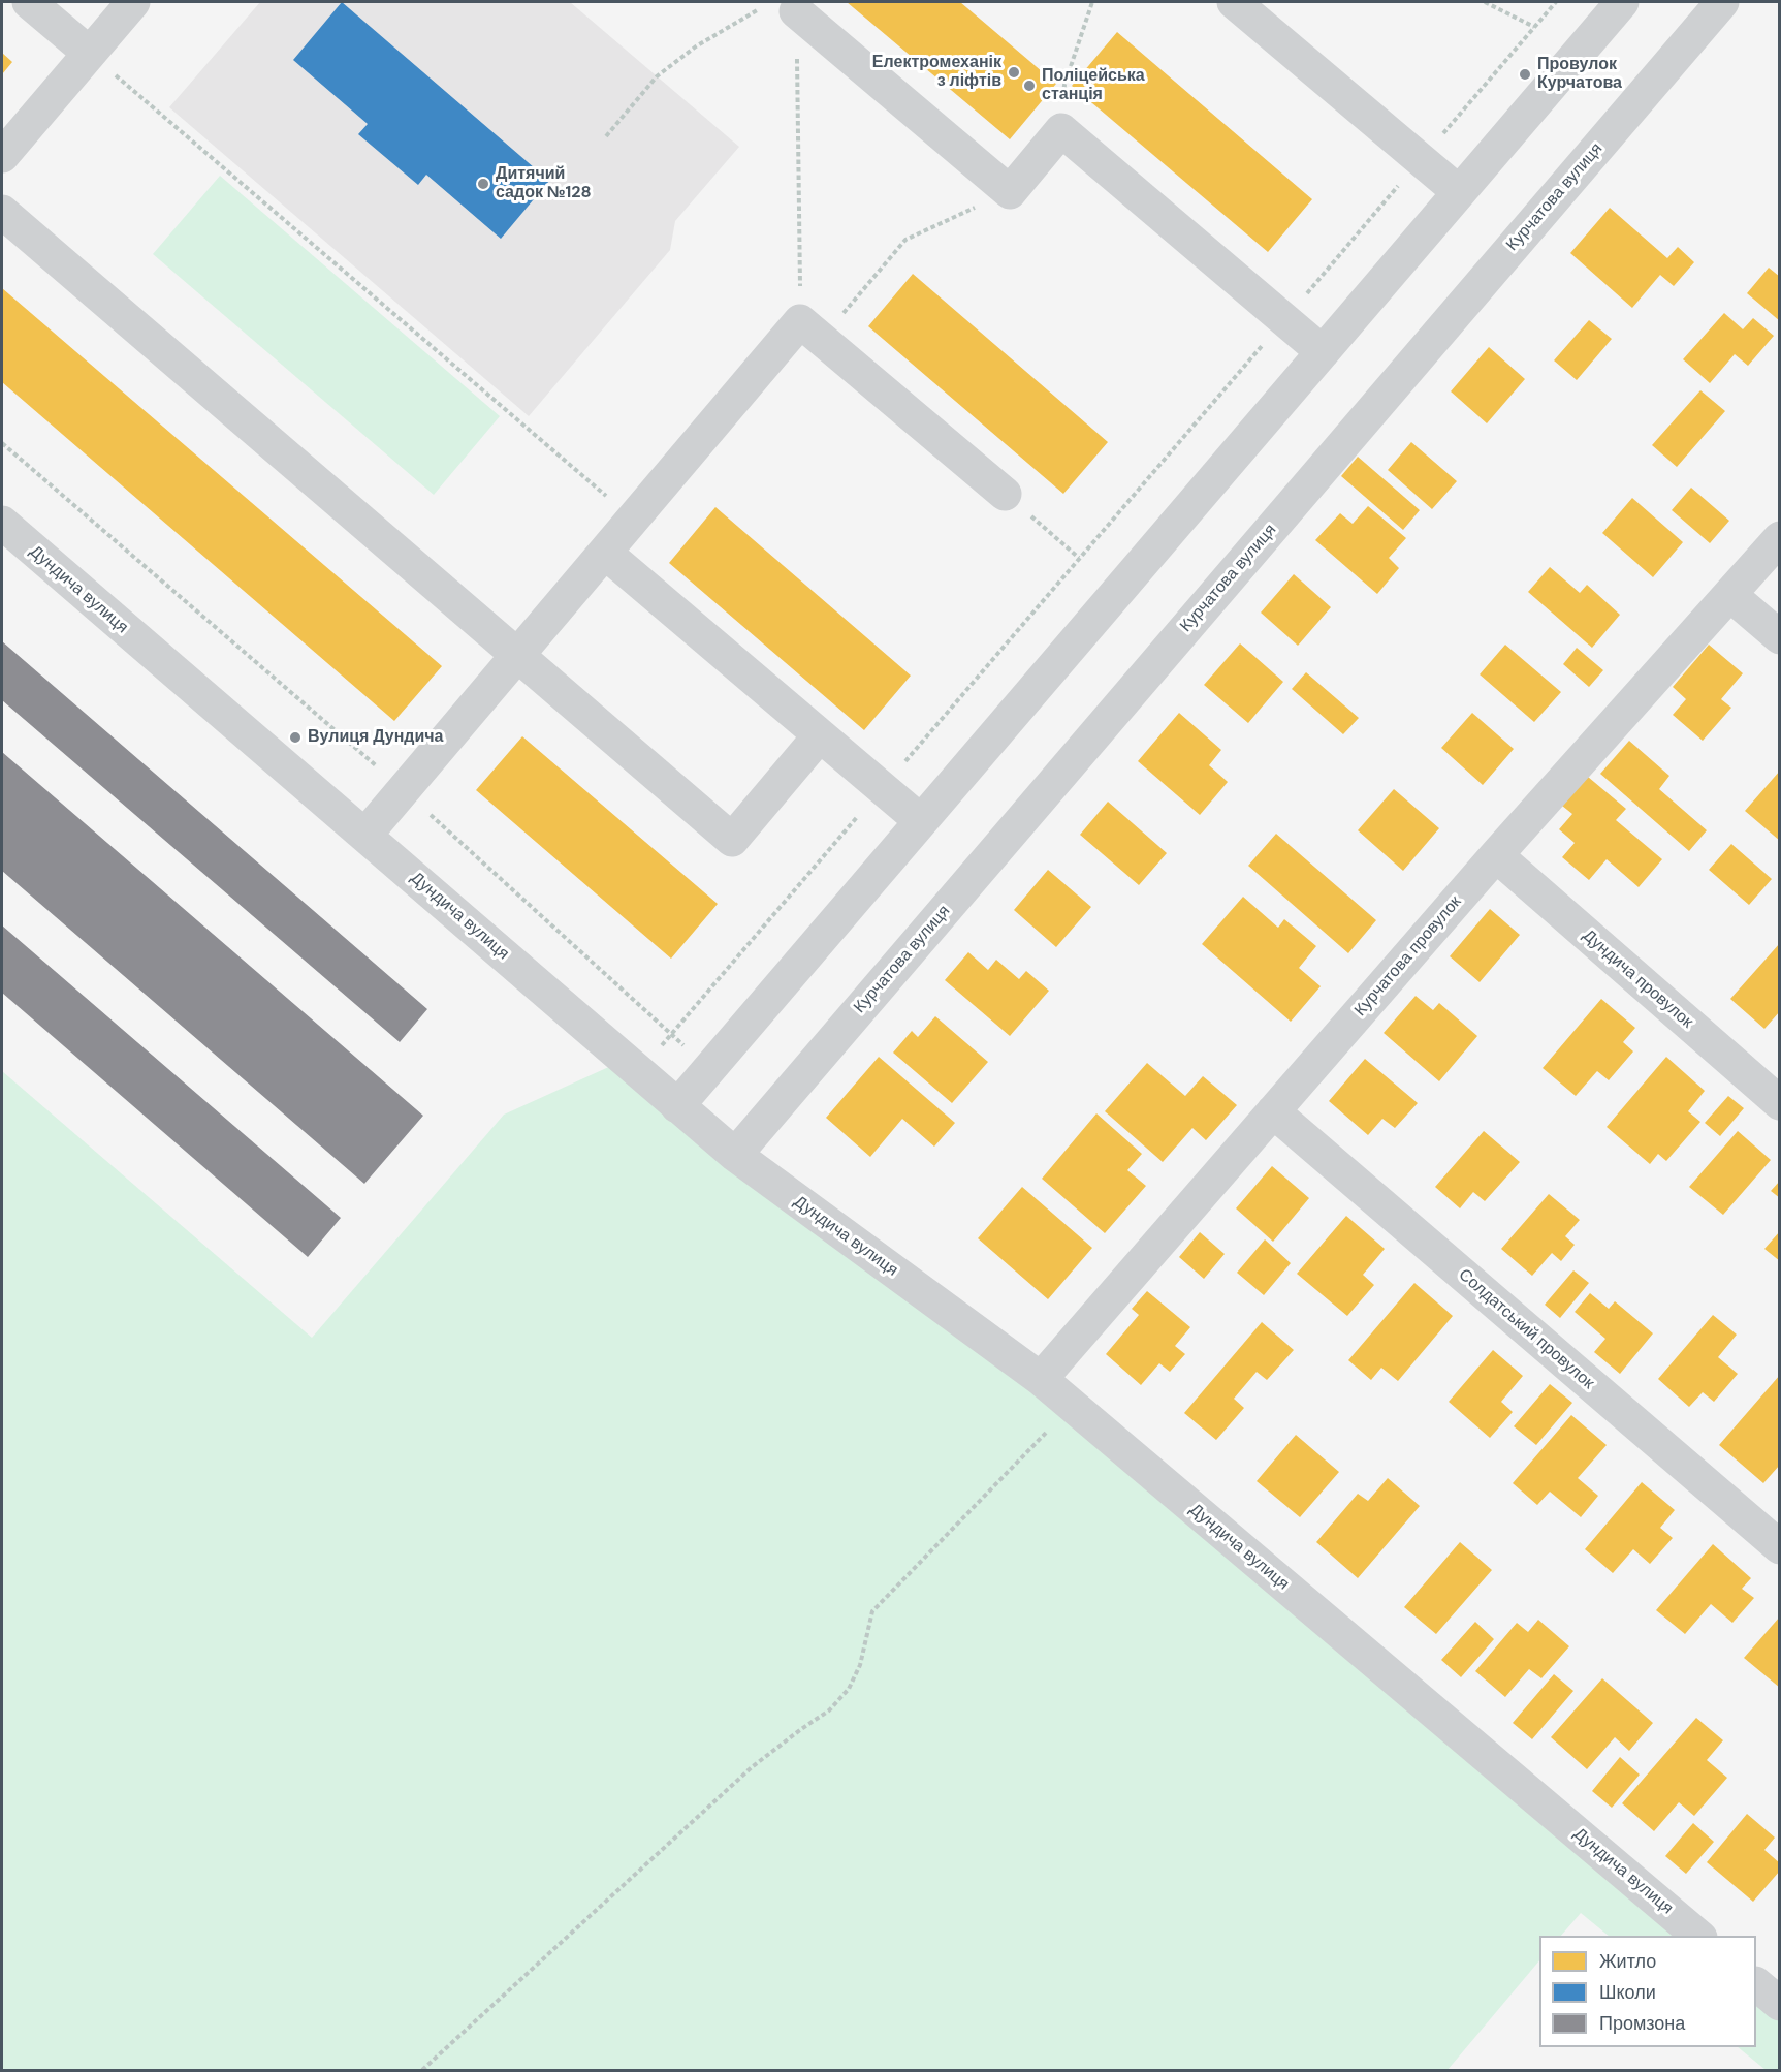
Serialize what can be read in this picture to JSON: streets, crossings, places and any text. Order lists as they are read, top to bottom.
{
  "streets": {
    "street": [
      "Курчатова вулиця",
      "Дундича вулиця",
      "Курчатова провулок",
      "Дундича провулок",
      "Солдатський провулок"
    ]
  },
  "crossings": [
    ["Курчатова вулиця", "Дундича вулиця"],
    ["Дундича вулиця", "Курчатова провулок"],
    ["Курчатова провулок", "Дундича провулок"],
    ["Курчатова провулок", "Солдатський провулок"]
  ],
  "places": [
    "Електромеханік з ліфтів",
    "Провулок Курчатова",
    "Поліцейська станція",
    "Дитячий садок №128",
    "Вулиця Дундича"
  ],
  "legend": ["Житло", "Школи", "Промзона"]
}
